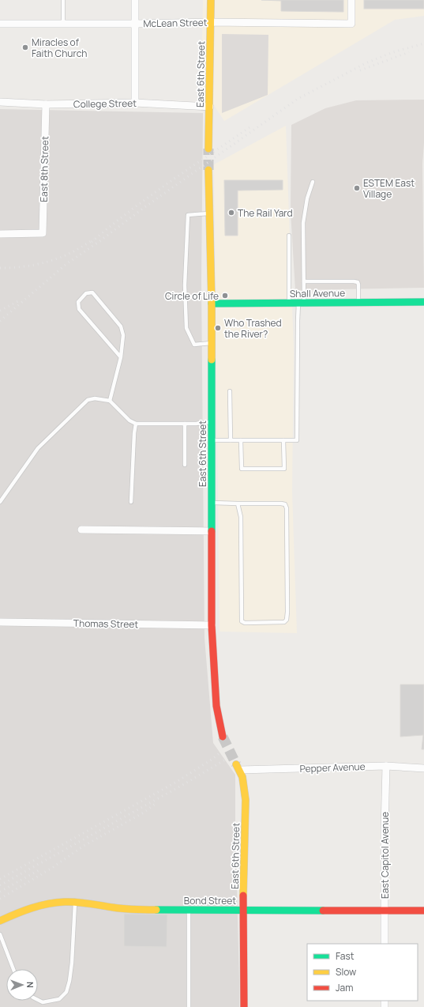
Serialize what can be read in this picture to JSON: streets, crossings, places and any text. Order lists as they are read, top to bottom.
{
  "streets": {
    "street": [
      "McLean Street",
      "East 6th Street",
      "College Street",
      "East 8th Street",
      "Shall Avenue",
      "Thomas Street",
      "Pepper Avenue",
      "East Capitol Avenue",
      "Bond Street"
    ]
  },
  "crossings": [
    ["McLean Street", "East 6th Street"],
    ["East 6th Street", "College Street"],
    ["East 6th Street", "Shall Avenue"],
    ["East 6th Street", "Thomas Street"],
    ["East 6th Street", "Pepper Avenue"],
    ["East 6th Street", "Bond Street"],
    ["College Street", "East 8th Street"],
    ["Pepper Avenue", "East Capitol Avenue"],
    ["East Capitol Avenue", "Bond Street"]
  ],
  "places": [
    "Miracles of Faith Church",
    "ESTEM East Village",
    "The Rail Yard",
    "Circle of Life",
    "Who Trashed the River?"
  ],
  "legend": ["Fast", "Slow", "Jam"],
  "north": "right"
}
